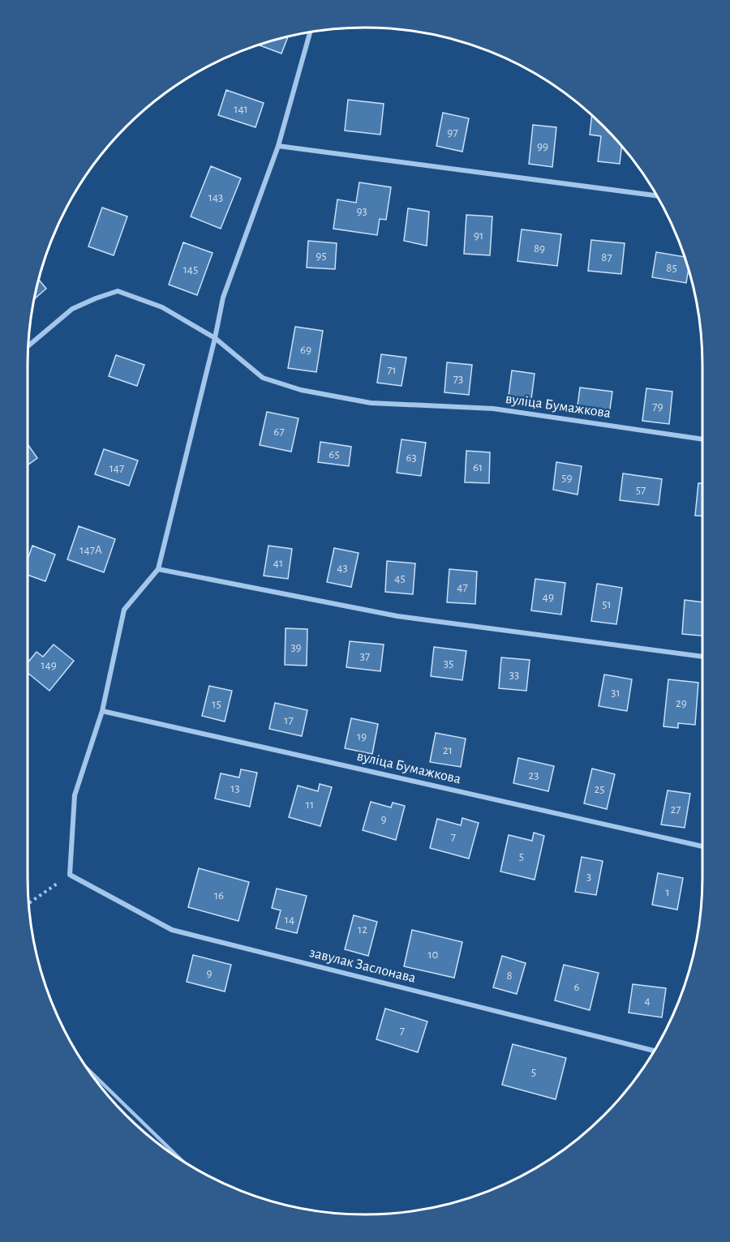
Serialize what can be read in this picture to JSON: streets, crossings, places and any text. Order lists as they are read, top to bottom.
{
  "streets": {
    "street": ["вуліца Бумажкова", "завулак Заслонава"]
  },
  "house_numbers": [
    "141",
    "97",
    "99",
    "143",
    "93",
    "91",
    "89",
    "95",
    "87",
    "85",
    "145",
    "69",
    "71",
    "73",
    "79",
    "67",
    "65",
    "63",
    "61",
    "147",
    "59",
    "57",
    "147А",
    "41",
    "43",
    "45",
    "47",
    "49",
    "51",
    "39",
    "37",
    "35",
    "149",
    "33",
    "31",
    "29",
    "15",
    "17",
    "19",
    "21",
    "23",
    "13",
    "25",
    "11",
    "27",
    "9",
    "7",
    "5",
    "3",
    "1",
    "16",
    "14",
    "12",
    "10",
    "9",
    "8",
    "6",
    "4",
    "7",
    "5"
  ]
}
